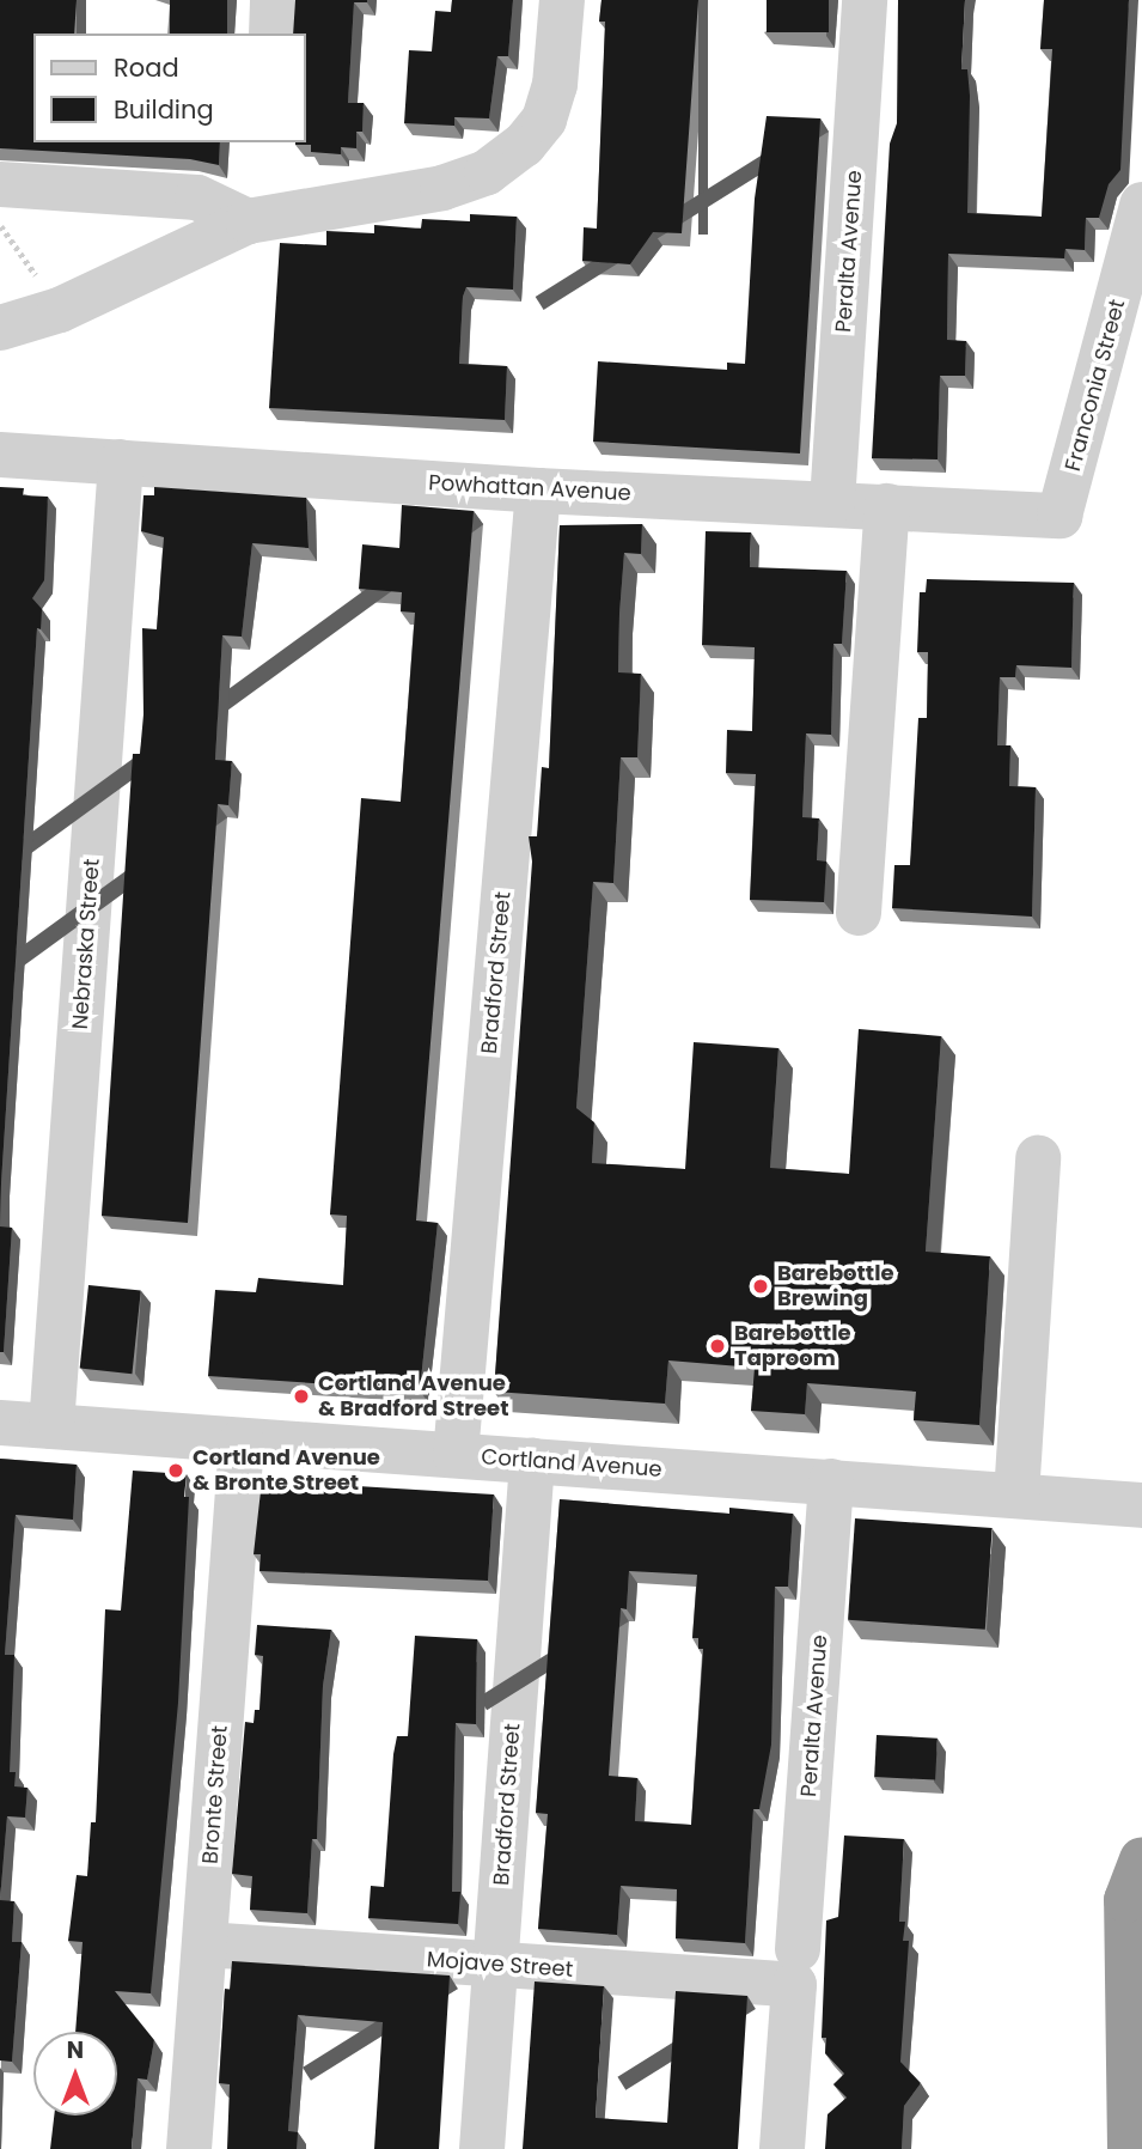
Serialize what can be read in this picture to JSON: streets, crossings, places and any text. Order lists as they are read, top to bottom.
{
  "streets": {
    "street": [
      "Peralta Avenue",
      "Franconia Street",
      "Powhattan Avenue",
      "Nebraska Street",
      "Bradford Street",
      "Cortland Avenue",
      "Bronte Street",
      "Mojave Street"
    ]
  },
  "crossings": [
    ["Peralta Avenue", "Powhattan Avenue"],
    ["Peralta Avenue", "Cortland Avenue"],
    ["Peralta Avenue", "Mojave Street"],
    ["Franconia Street", "Powhattan Avenue"],
    ["Powhattan Avenue", "Nebraska Street"],
    ["Powhattan Avenue", "Bradford Street"],
    ["Nebraska Street", "Cortland Avenue"],
    ["Bradford Street", "Cortland Avenue"],
    ["Bradford Street", "Mojave Street"],
    ["Cortland Avenue", "Bronte Street"],
    ["Bronte Street", "Mojave Street"]
  ],
  "places": [
    "Barebottle Brewing",
    "Barebottle Taproom",
    "Cortland Avenue & Bradford Street",
    "Cortland Avenue & Bronte Street"
  ],
  "legend": ["Road", "Building"],
  "north": "top"
}
